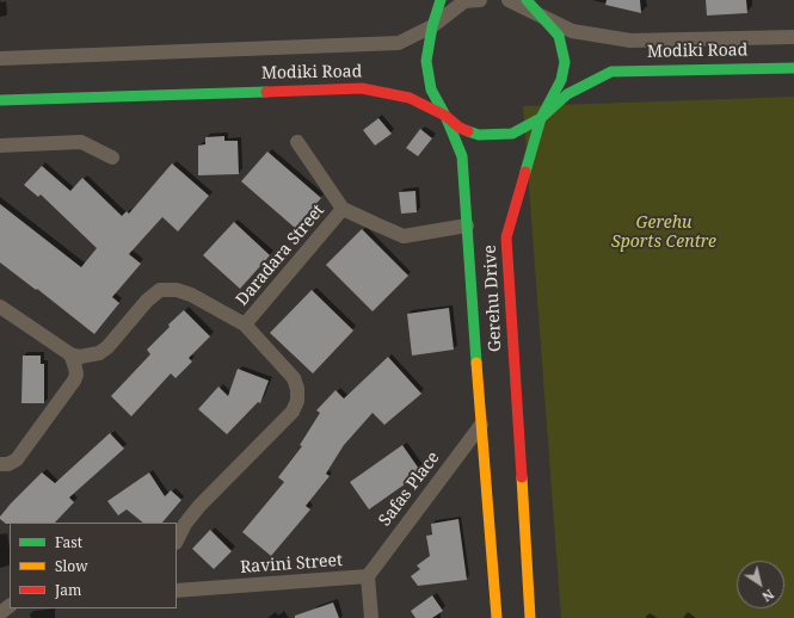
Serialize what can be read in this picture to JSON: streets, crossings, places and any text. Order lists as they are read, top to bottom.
{
  "streets": {
    "street": [
      "Modiki Road",
      "Daradara Street",
      "Gerehu Drive",
      "Safas Place",
      "Ravini Street"
    ]
  },
  "crossings": [
    ["Modiki Road", "Gerehu Drive"],
    ["Gerehu Drive", "Safas Place"],
    ["Safas Place", "Ravini Street"]
  ],
  "parks": ["Gerehu Sports Centre"],
  "legend": ["Fast", "Slow", "Jam"],
  "north": "bottom right"
}
